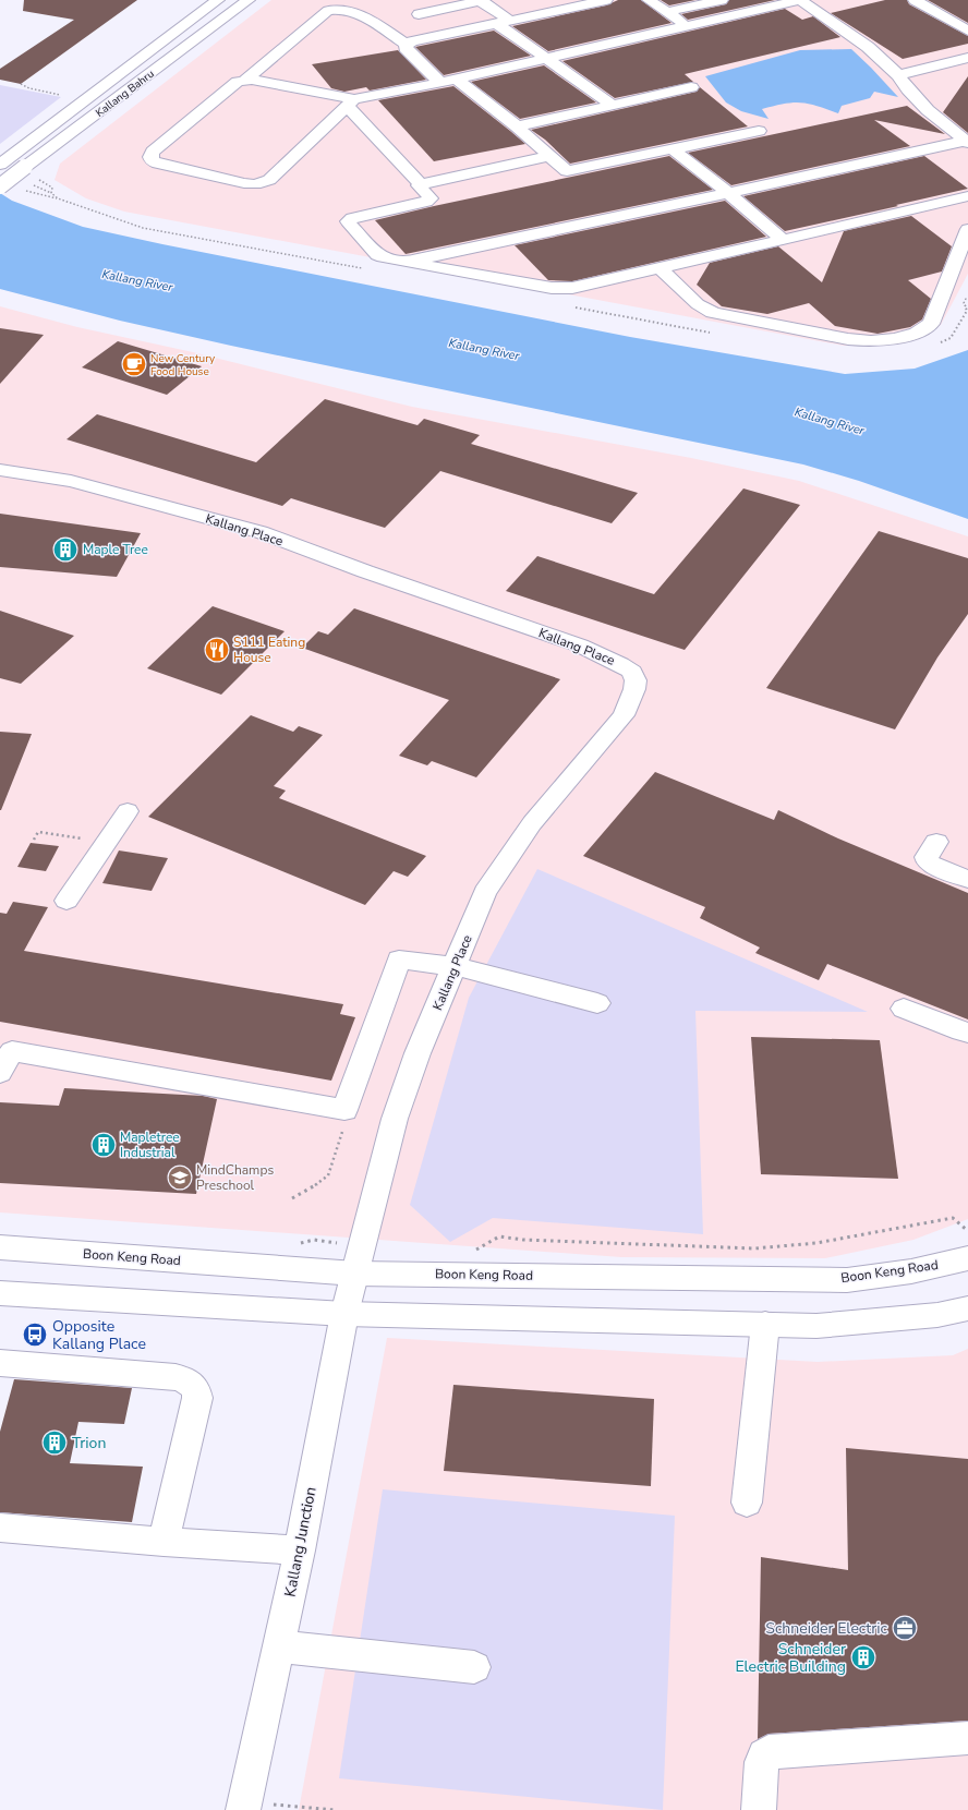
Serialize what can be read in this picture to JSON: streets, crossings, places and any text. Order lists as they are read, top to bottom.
{
  "streets": {
    "main road": [
      "Kallang Bahru",
      "Kallang Place",
      "Boon Keng Road",
      "Kallang Junction"
    ]
  },
  "crossings": [
    ["Kallang Place", "Boon Keng Road"],
    ["Kallang Place", "Kallang Junction"],
    ["Boon Keng Road", "Kallang Junction"]
  ],
  "water": ["Kallang River"],
  "places": {
    "cafe": ["New Century Food House"],
    "building": [
      "Maple Tree",
      "Mapletree Industrial",
      "Trion",
      "Schneider Electric Building"
    ],
    "restaurant": ["S111 Eating House"],
    "school or university": ["MindChamps Preschool"],
    "bus stop": ["Opposite Kallang Place"],
    "office": ["Schneider Electric"]
  }
}
